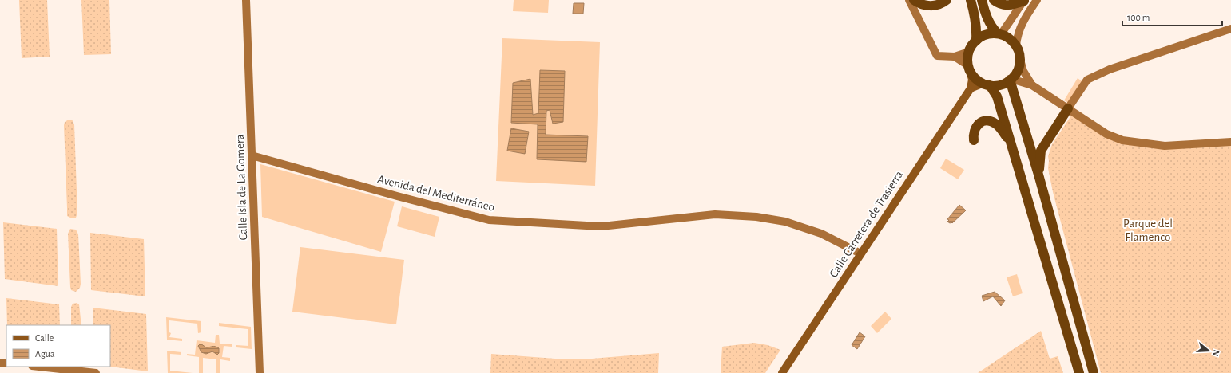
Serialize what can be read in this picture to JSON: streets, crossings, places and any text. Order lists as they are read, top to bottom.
{
  "streets": {
    "main road": ["Calle Isla de La Gomera", "Avenida del Mediterráneo", "Calle Carretera de Trasierra"]
  },
  "crossings": [
    ["Calle Isla de La Gomera", "Avenida del Mediterráneo"],
    ["Avenida del Mediterráneo", "Calle Carretera de Trasierra"]
  ],
  "parks": ["Parque del Flamenco"],
  "legend": ["Calle", "Agua"],
  "scale_bar": "100 m",
  "north": "right"
}
